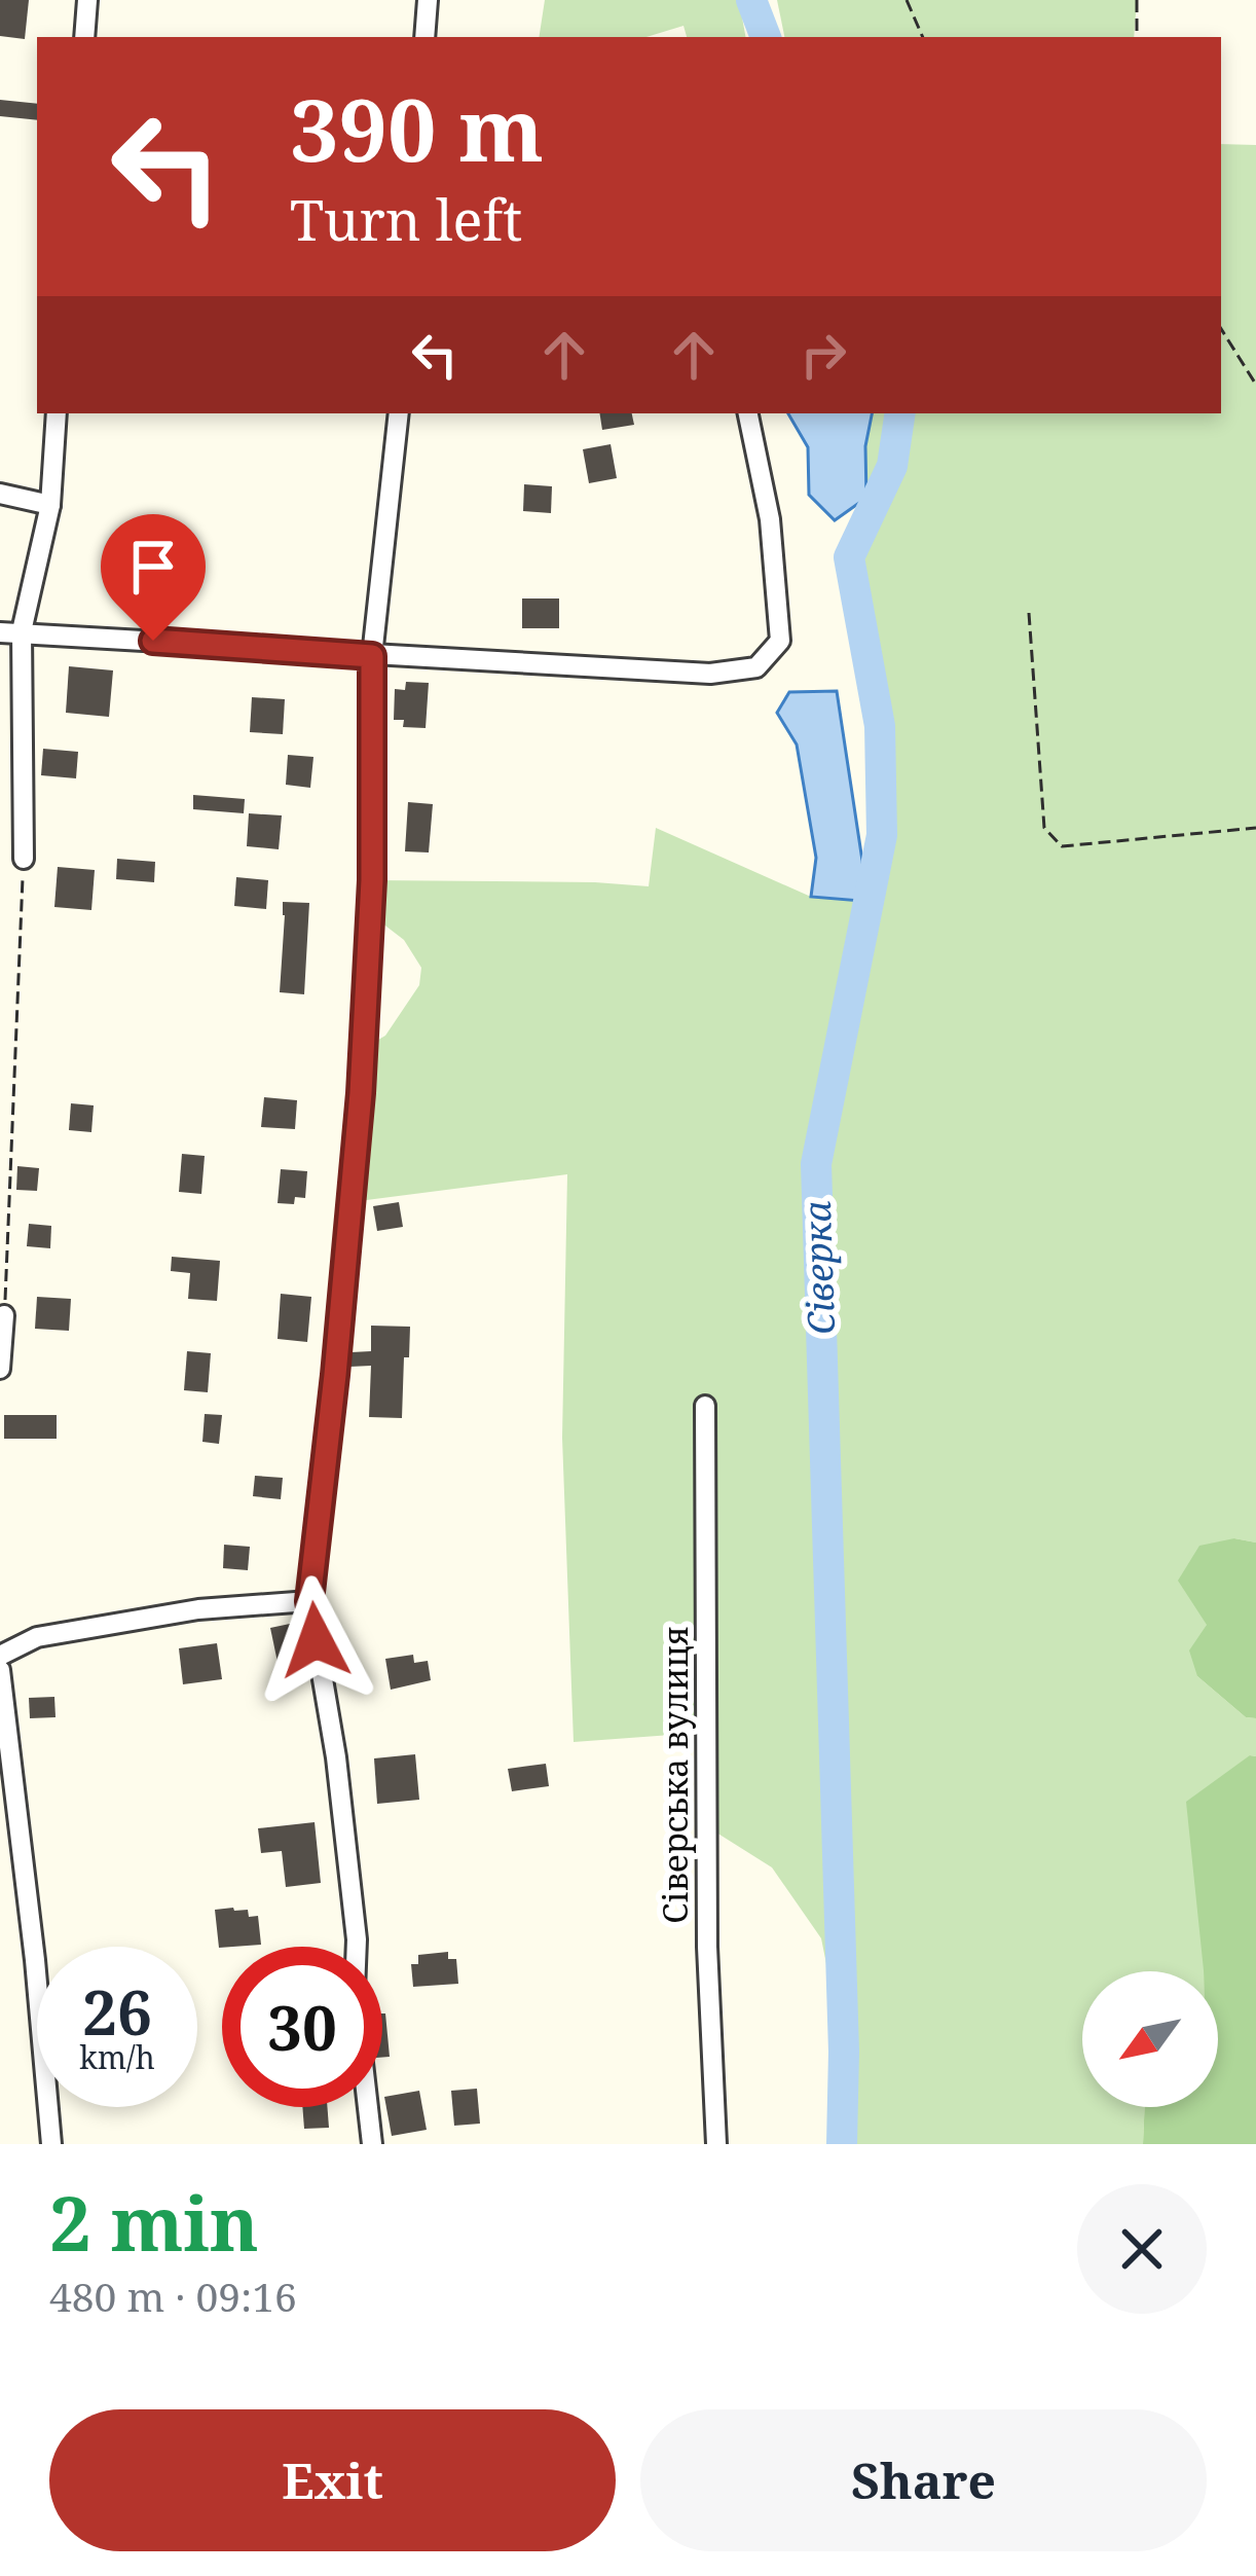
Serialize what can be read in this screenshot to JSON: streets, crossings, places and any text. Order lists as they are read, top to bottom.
{
  "streets": {
    "street": ["Сіверська вулиця"]
  },
  "water": ["Сіверка"],
  "north": "bottom left",
  "page": {
    "turn": ["390 m", "Turn left"],
    "speed": "26 km/h",
    "limit": "30",
    "heading": ["2 min", "480 m · 09:16"],
    "buttons": ["Exit", "Share"]
  }
}
